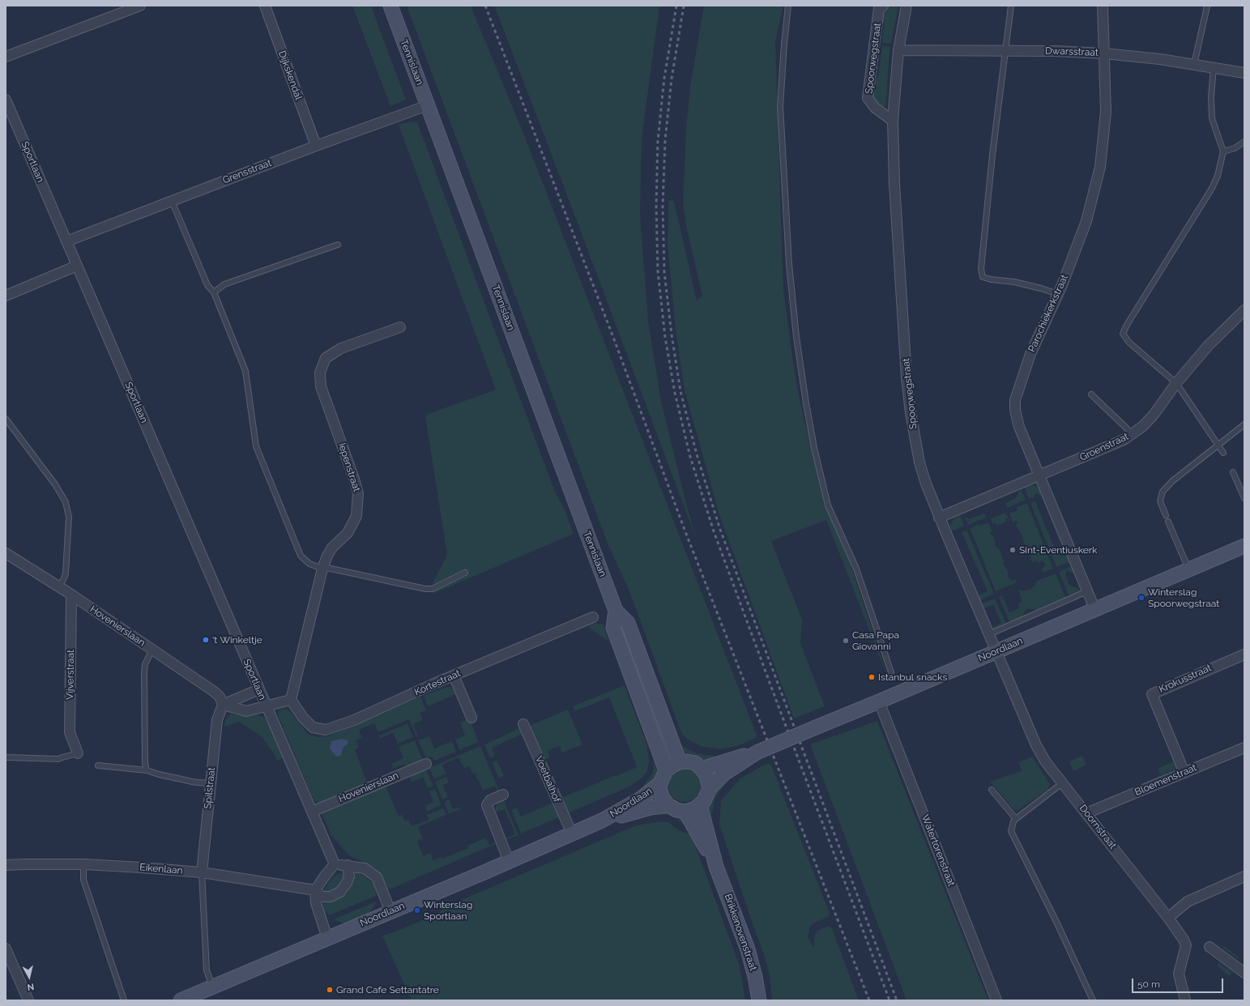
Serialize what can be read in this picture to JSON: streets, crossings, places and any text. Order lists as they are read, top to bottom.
{
  "streets": {
    "street": [
      "Dwarsstraat",
      "Spoorwegstraat",
      "Tennislaan",
      "Dijkskendal",
      "Sportlaan",
      "Grensstraat",
      "Parochiekerkstraat",
      "Groenstraat",
      "Iepenstraat",
      "Hovenierslaan",
      "Noordlaan",
      "Vijverstraat",
      "Krokusstraat",
      "Kortestraat",
      "Voetbalhof",
      "Bloemenstraat",
      "Spilstraat",
      "Doornstraat",
      "Watertorenstraat",
      "Eikenlaan",
      "Brikkenovenstraat"
    ]
  },
  "crossings": [
    ["Dwarsstraat", "Spoorwegstraat"],
    ["Dwarsstraat", "Parochiekerkstraat"],
    ["Spoorwegstraat", "Groenstraat"],
    ["Spoorwegstraat", "Noordlaan"],
    ["Spoorwegstraat", "Doornstraat"],
    ["Tennislaan", "Grensstraat"],
    ["Tennislaan", "Noordlaan"],
    ["Tennislaan", "Brikkenovenstraat"],
    ["Dijkskendal", "Grensstraat"],
    ["Sportlaan", "Grensstraat"],
    ["Parochiekerkstraat", "Groenstraat"],
    ["Parochiekerkstraat", "Noordlaan"],
    ["Iepenstraat", "Kortestraat"],
    ["Hovenierslaan", "Vijverstraat"],
    ["Hovenierslaan", "Spilstraat"],
    ["Noordlaan", "Voetbalhof"],
    ["Noordlaan", "Doornstraat"],
    ["Noordlaan", "Watertorenstraat"],
    ["Noordlaan", "Brikkenovenstraat"],
    ["Krokusstraat", "Bloemenstraat"],
    ["Bloemenstraat", "Doornstraat"],
    ["Spilstraat", "Eikenlaan"]
  ],
  "places": [
    "Sint-Eventiuskerk",
    "Winterslag Spoorwegstraat",
    "'t Winkeltje",
    "Casa Papa Giovanni",
    "Istanbul snacks",
    "Winterslag Sportlaan",
    "Grand Cafe Settantatre"
  ],
  "scale_bar": "50 m",
  "north": "bottom"
}
